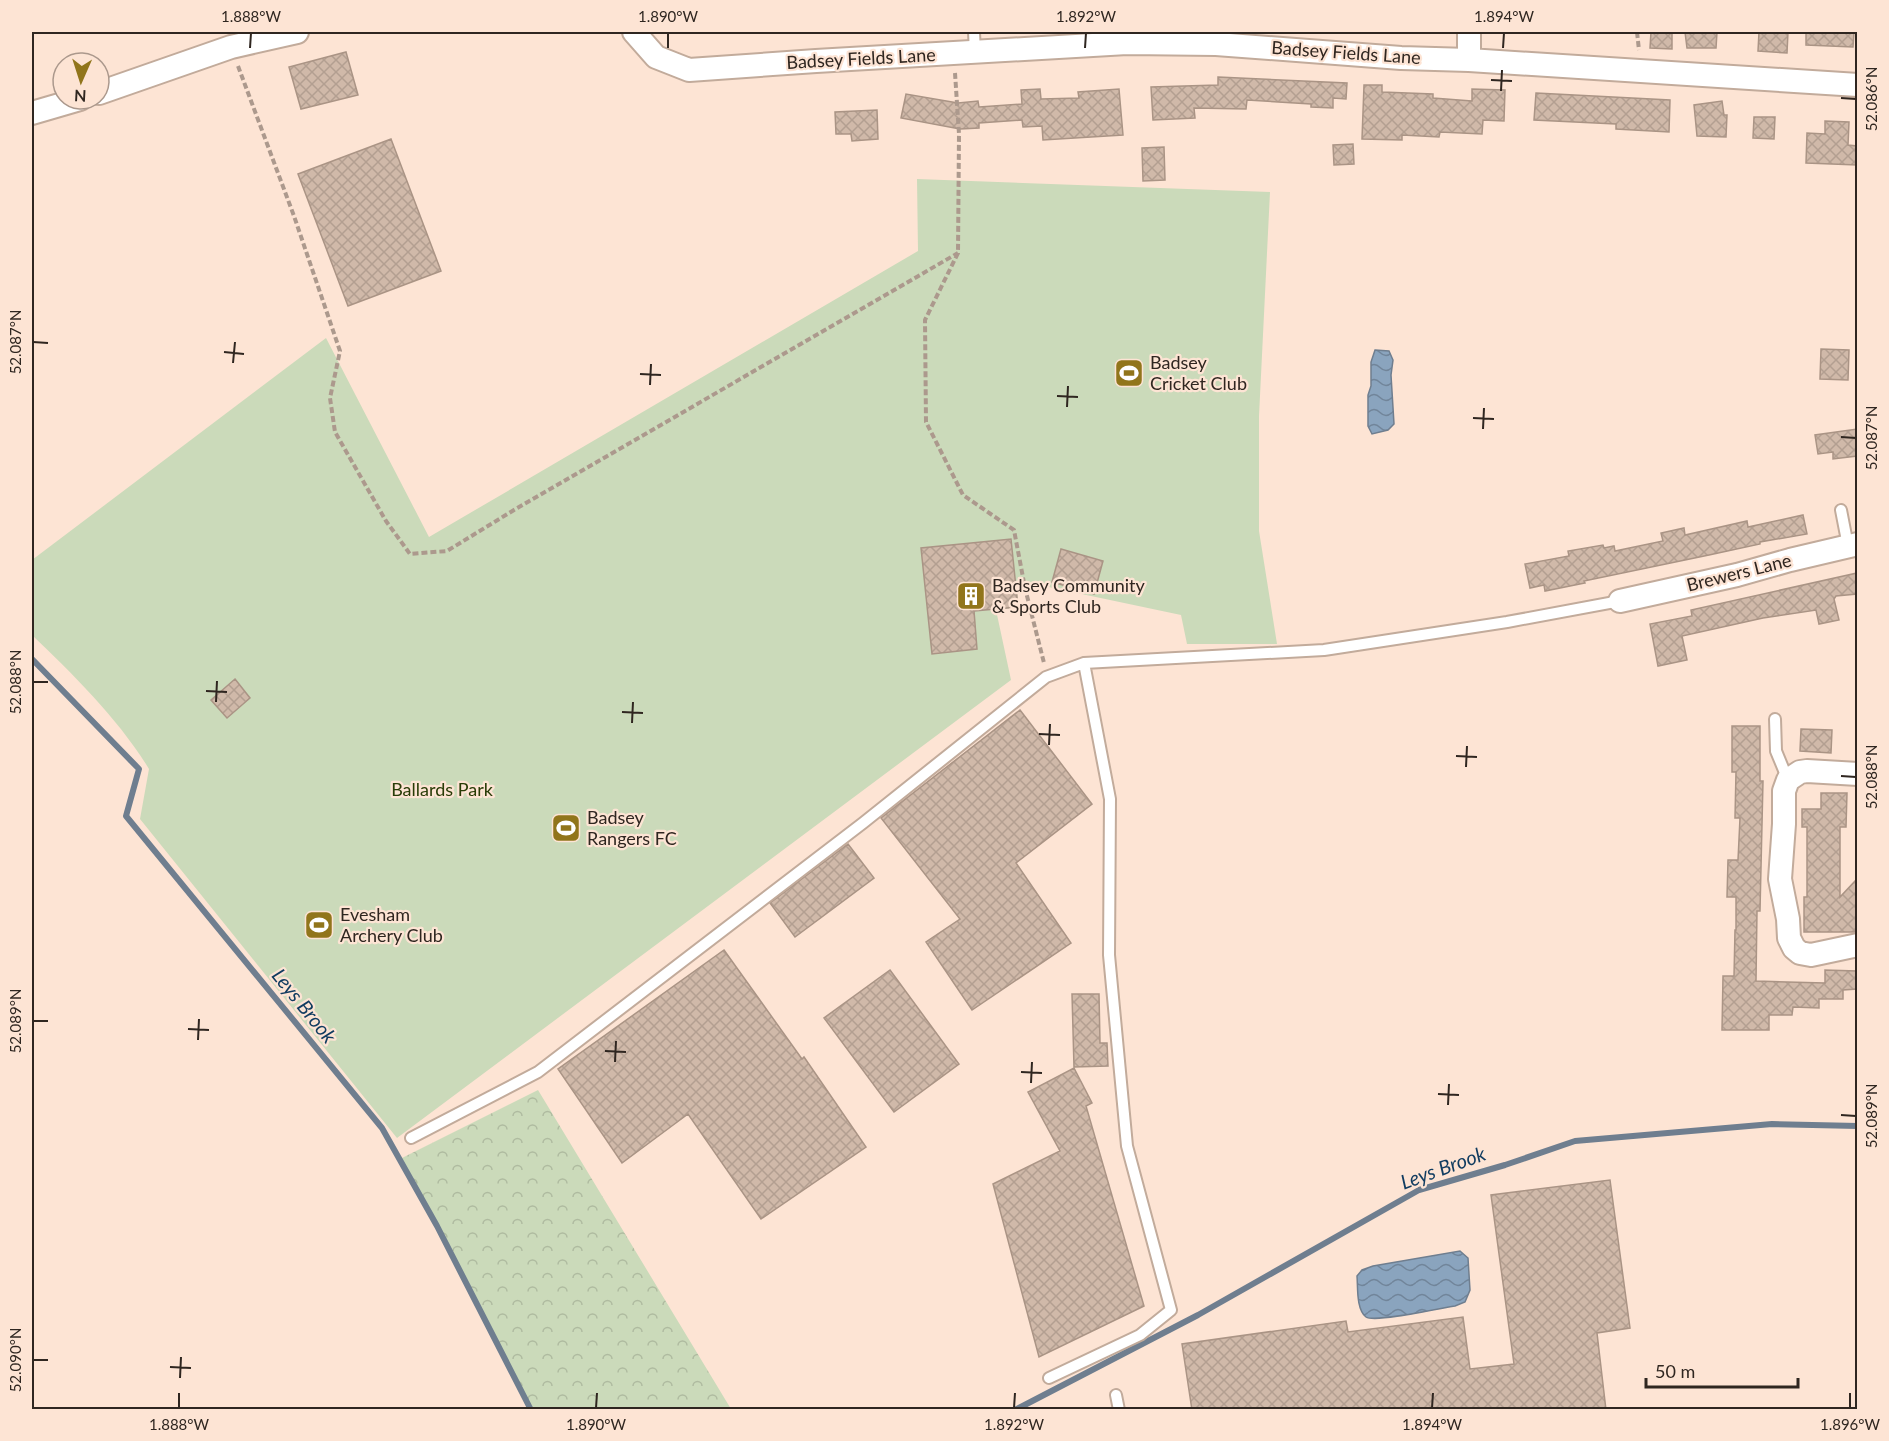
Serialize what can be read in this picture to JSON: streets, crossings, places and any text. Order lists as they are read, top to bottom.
{
  "streets": {
    "street": ["Badsey Fields Lane", "Brewers Lane"]
  },
  "water": ["Leys Brook"],
  "parks": ["Ballards Park"],
  "places": {
    "sports": ["Badsey Cricket Club", "Badsey Rangers FC", "Evesham Archery Club"],
    "building": ["Badsey Community & Sports Club"]
  },
  "scale_bar": "50 m",
  "north": "bottom",
  "coordinates": [
    "1.888°W",
    "1.890°W",
    "1.892°W",
    "1.894°W",
    "52.086°N",
    "52.087°N",
    "52.088°N",
    "52.089°N",
    "52.090°N",
    "1.896°W"
  ]
}
